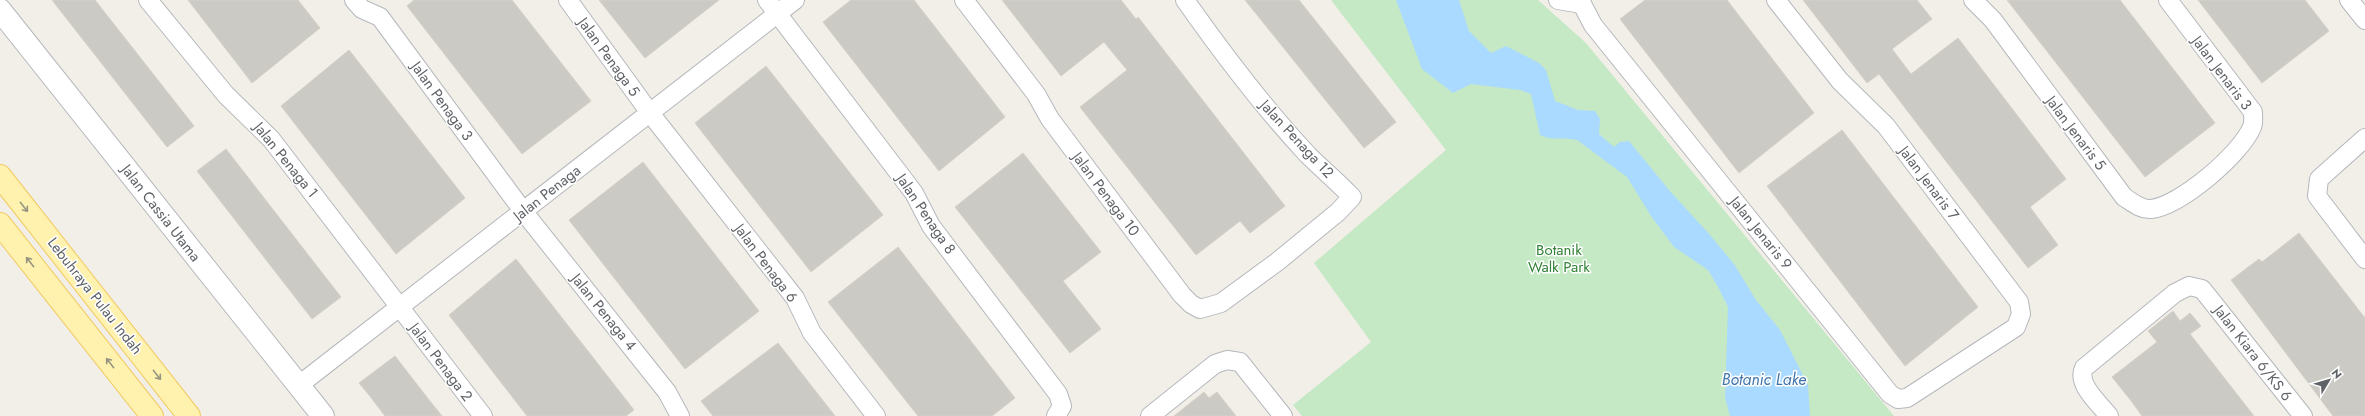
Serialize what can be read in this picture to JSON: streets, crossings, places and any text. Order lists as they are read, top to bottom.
{
  "streets": {
    "main road": ["Lebuhraya Pulau Indah"],
    "street": [
      "Jalan Penaga 5",
      "Jalan Jenaris 3",
      "Jalan Penaga 3",
      "Jalan Jenaris 5",
      "Jalan Penaga 12",
      "Jalan Penaga 1",
      "Jalan Jenaris 7",
      "Jalan Penaga",
      "Jalan Penaga 10",
      "Jalan Cassia Utama",
      "Jalan Penaga 8",
      "Jalan Jenaris 9",
      "Jalan Penaga 6",
      "Jalan Penaga 4",
      "Jalan Kiara 6/KS 6",
      "Jalan Penaga 2"
    ]
  },
  "crossings": [
    ["Jalan Penaga 5", "Jalan Penaga"],
    ["Jalan Penaga 5", "Jalan Penaga 6"],
    ["Jalan Jenaris 3", "Jalan Jenaris 5"],
    ["Jalan Penaga 3", "Jalan Penaga"],
    ["Jalan Penaga 3", "Jalan Penaga 4"],
    ["Jalan Penaga 12", "Jalan Penaga 10"],
    ["Jalan Penaga 1", "Jalan Penaga"],
    ["Jalan Penaga 1", "Jalan Penaga 2"],
    ["Jalan Jenaris 7", "Jalan Jenaris 9"],
    ["Jalan Penaga", "Jalan Cassia Utama"],
    ["Jalan Penaga", "Jalan Penaga 8"],
    ["Jalan Penaga", "Jalan Penaga 6"],
    ["Jalan Penaga", "Jalan Penaga 4"],
    ["Jalan Penaga", "Jalan Penaga 2"]
  ],
  "water": ["Botanic Lake"],
  "parks": ["Botanik Walk Park"],
  "north": "top right"
}
